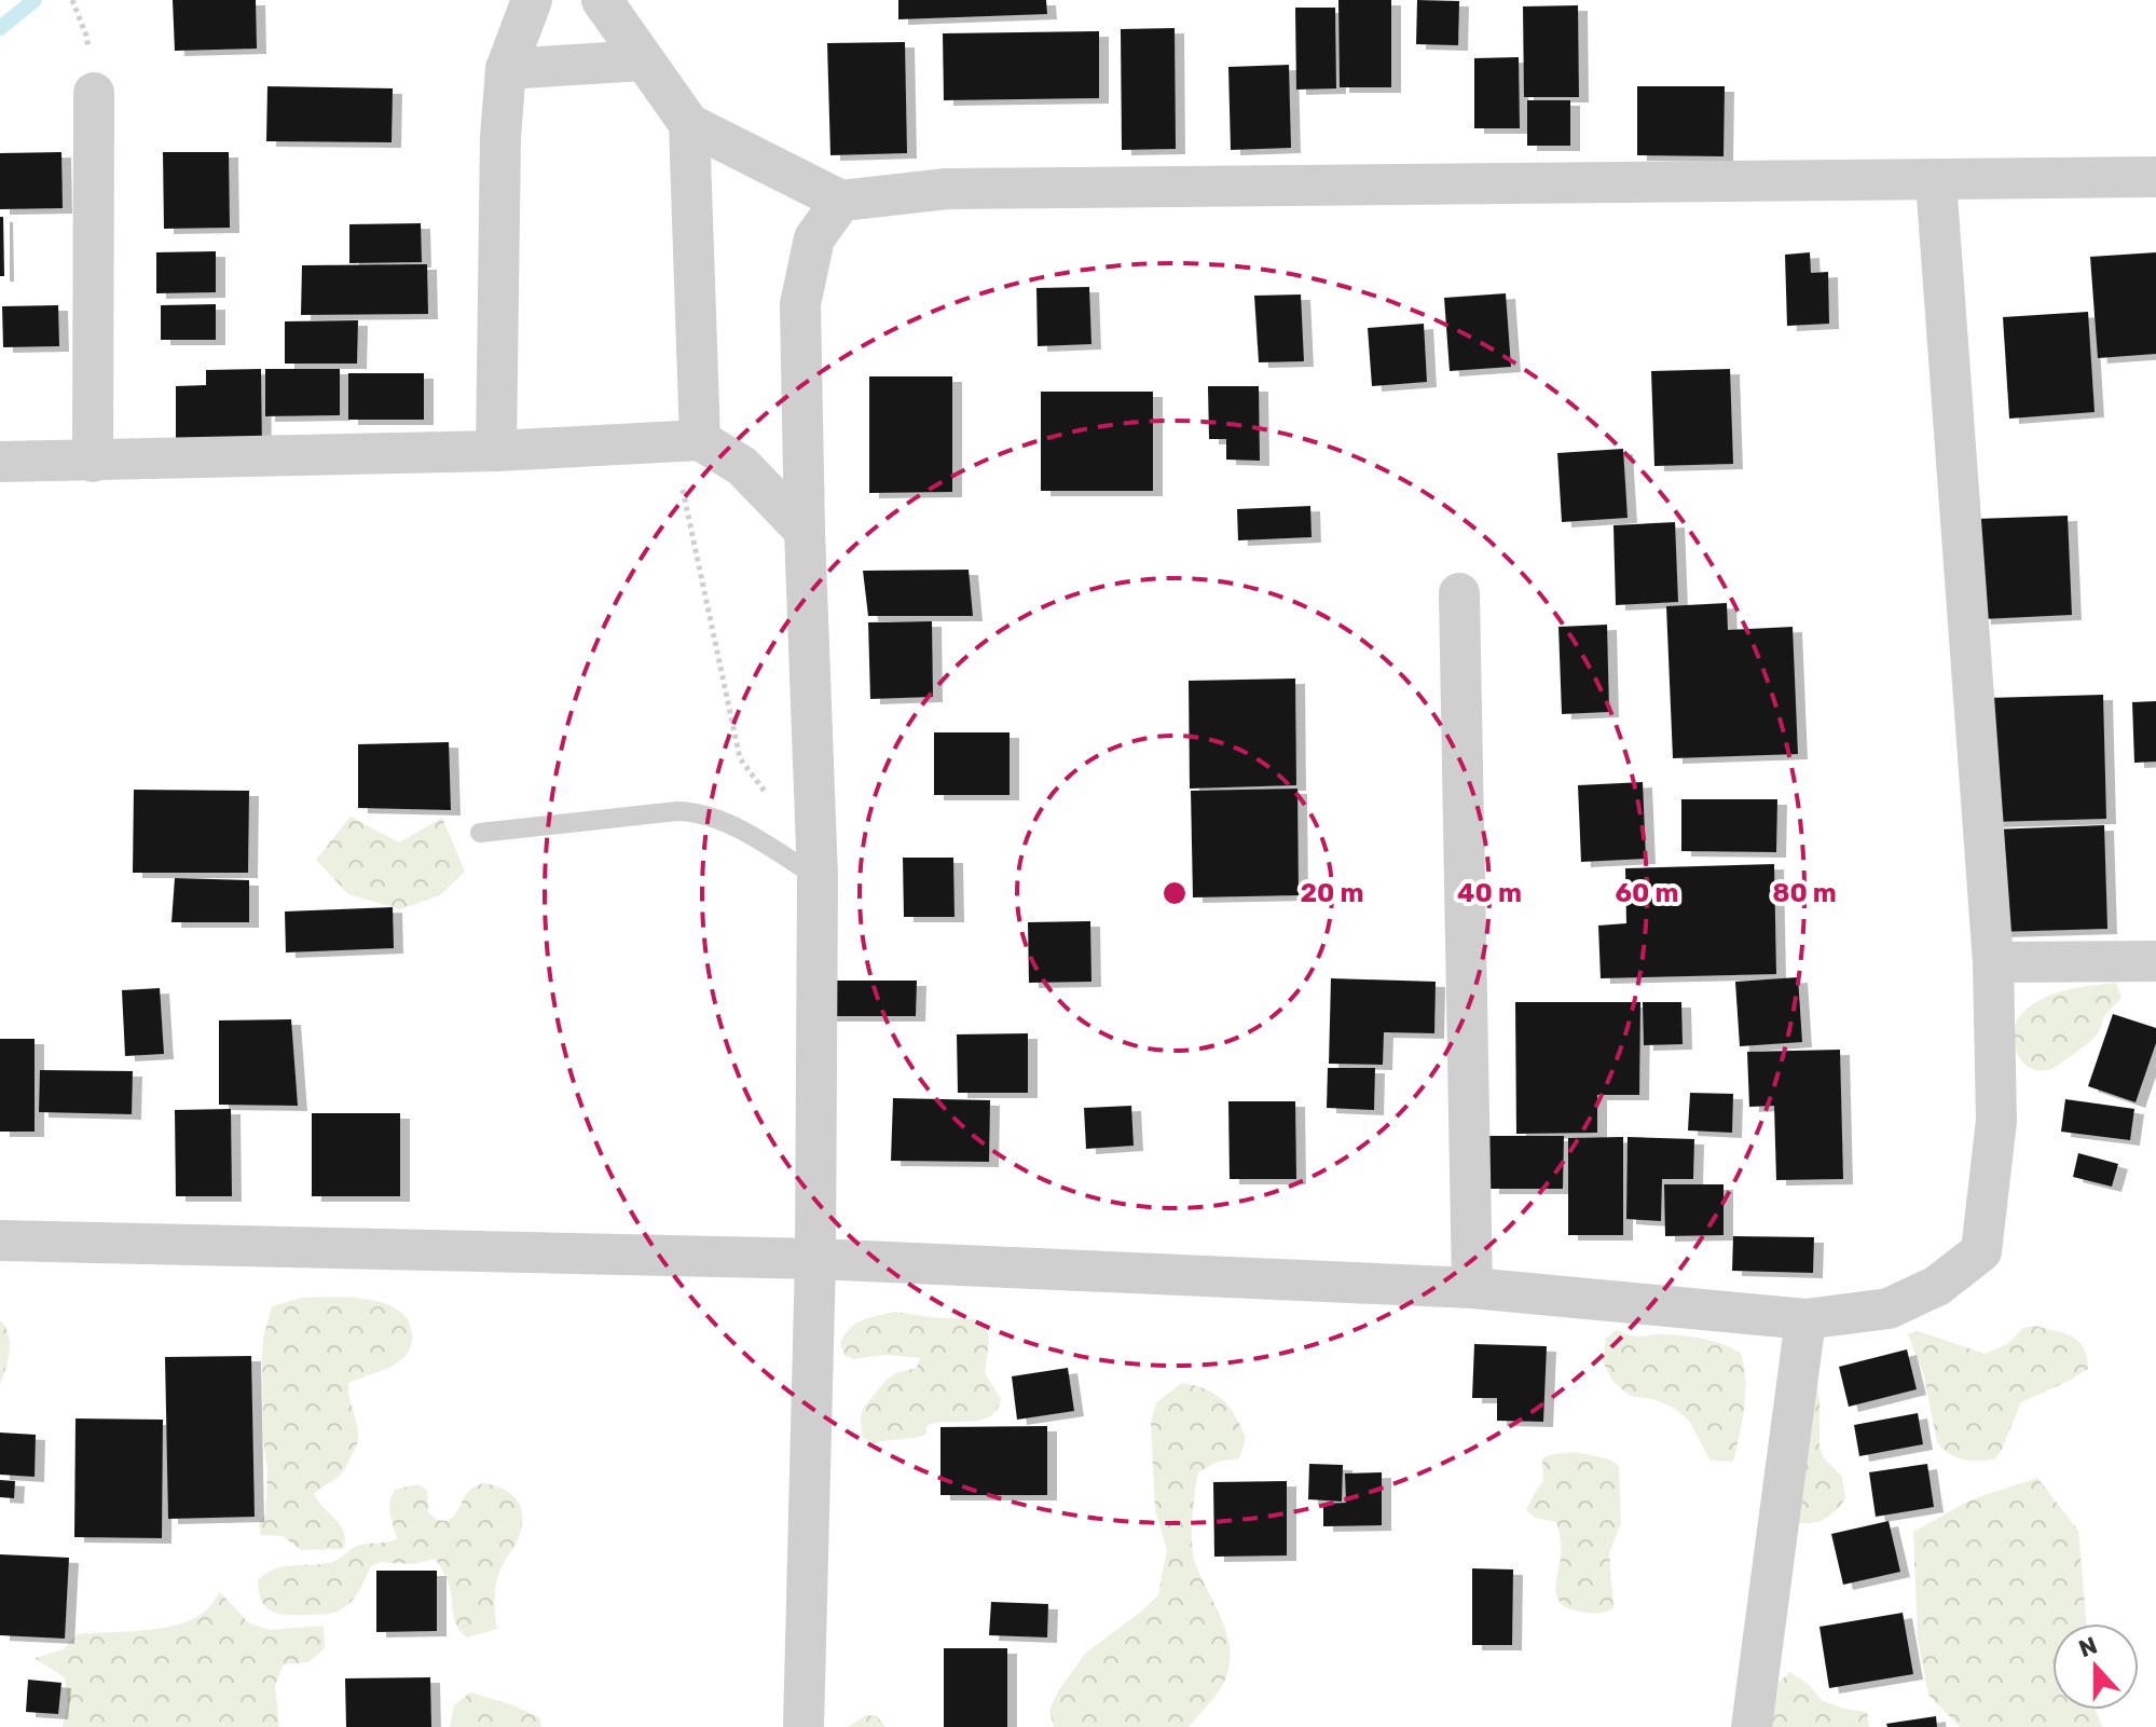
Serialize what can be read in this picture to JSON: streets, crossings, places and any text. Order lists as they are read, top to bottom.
{
  "north": "top",
  "rings": [
    "20 m",
    "40 m",
    "60 m",
    "80 m"
  ]
}
